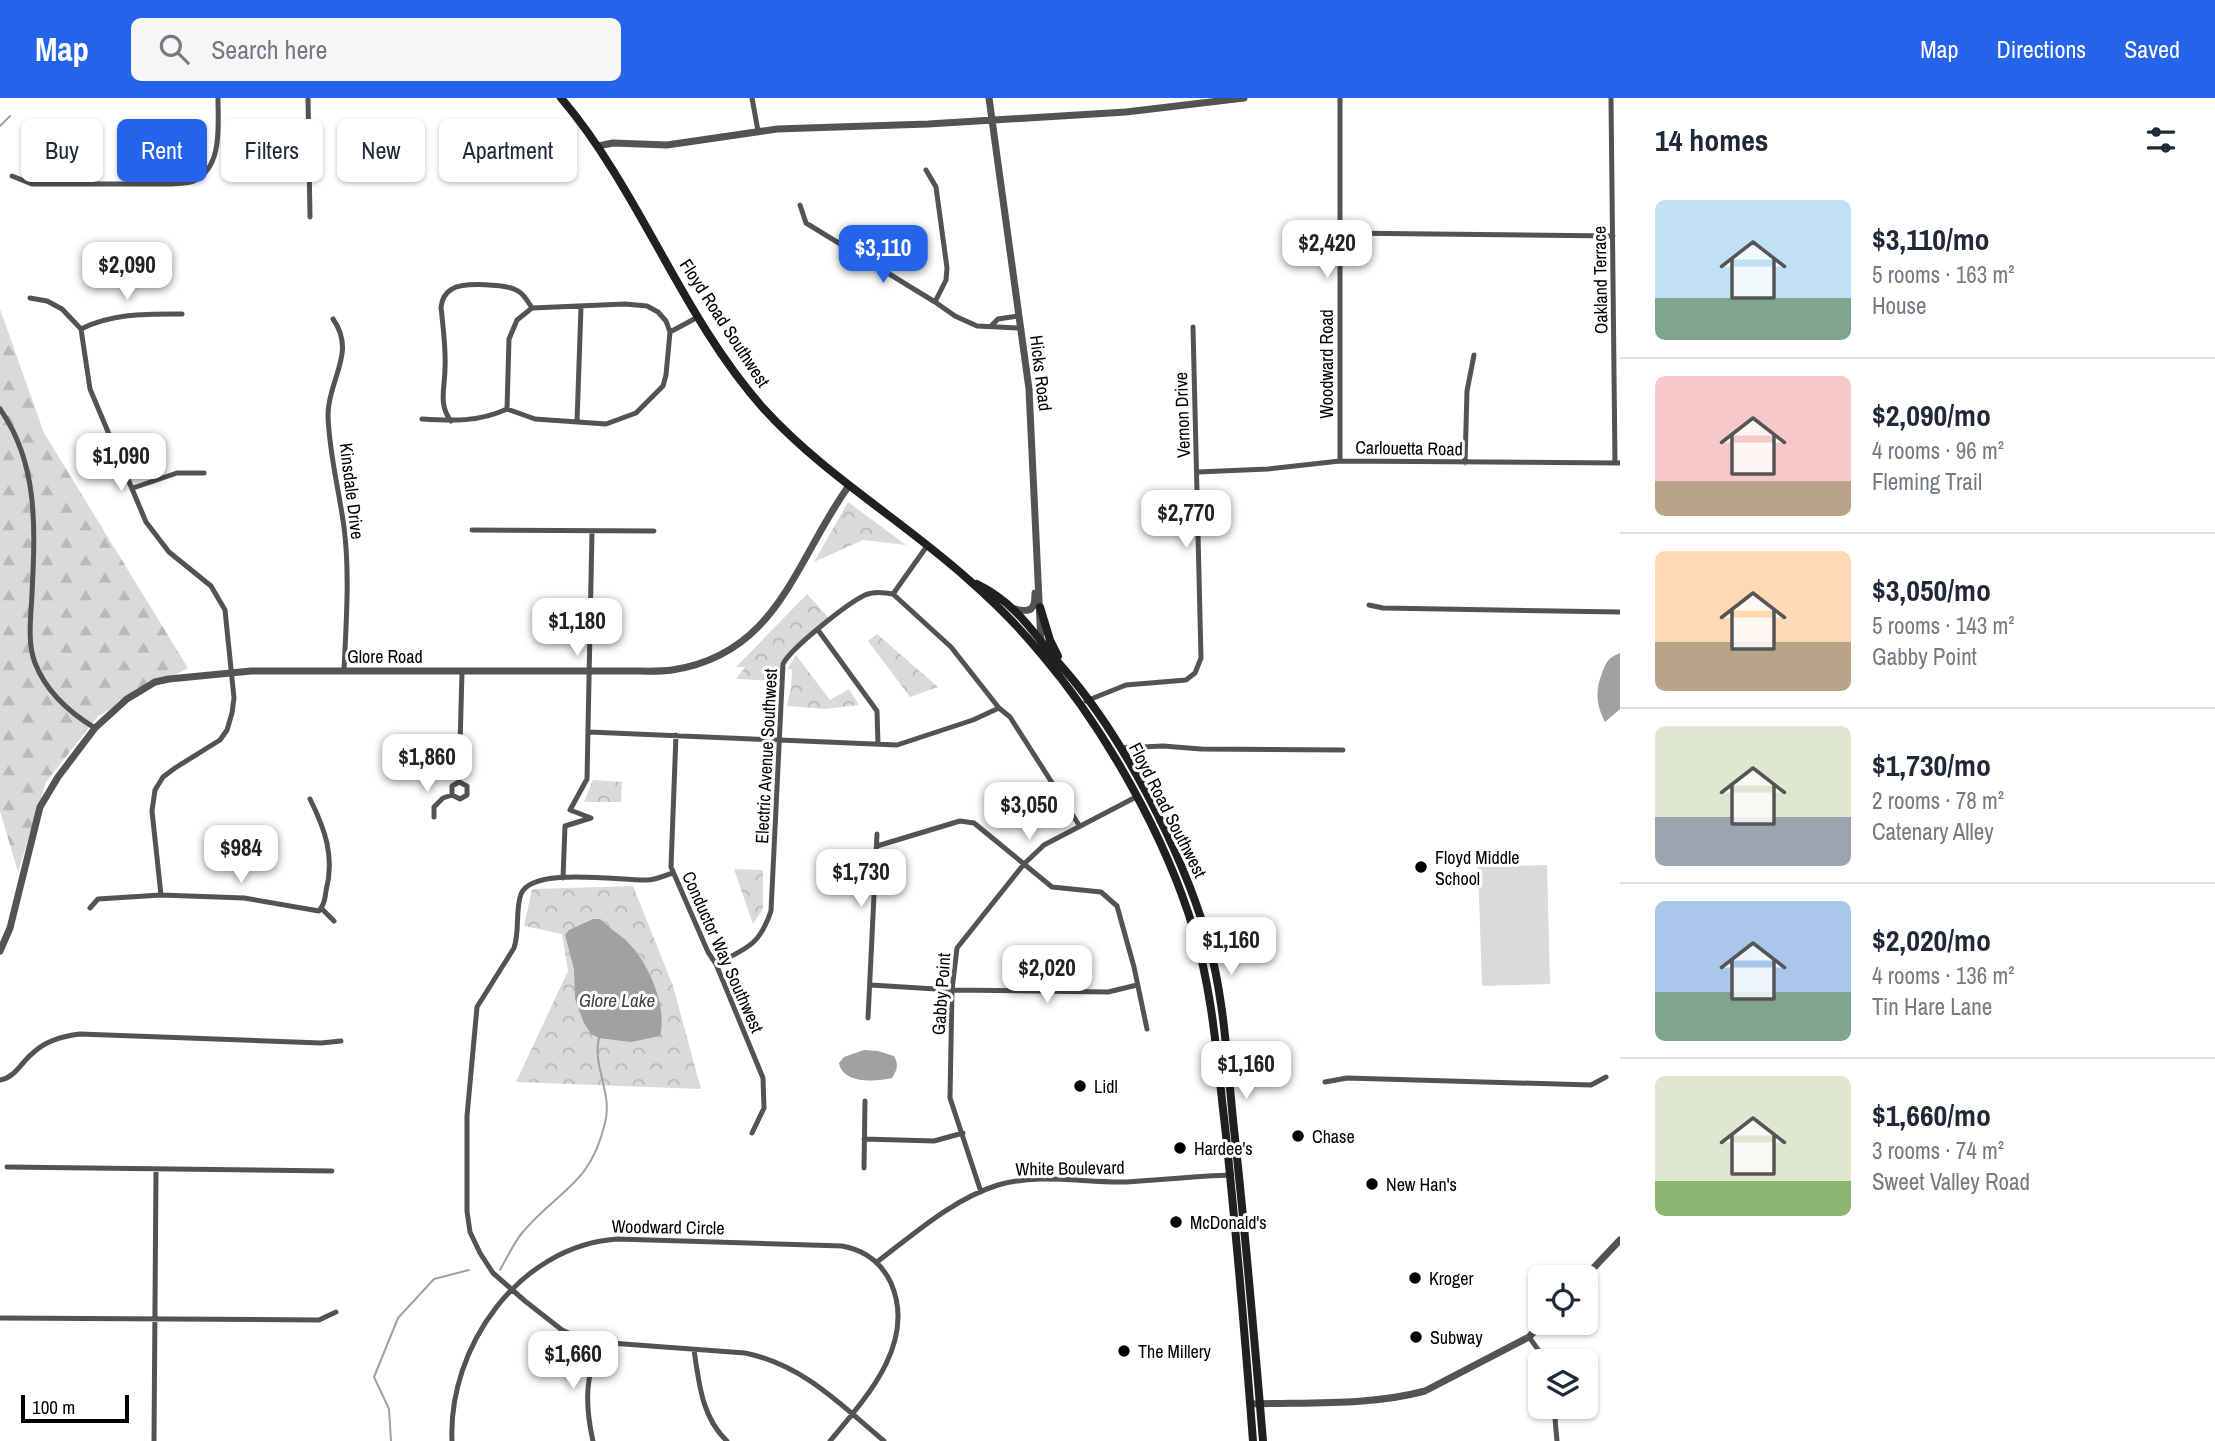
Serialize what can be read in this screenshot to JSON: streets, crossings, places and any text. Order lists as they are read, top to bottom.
{
  "streets": {
    "main road": ["Floyd Road Southwest"],
    "street": [
      "Oakland Terrace",
      "Woodward Road",
      "Hicks Road",
      "Vernon Drive",
      "Carlouetta Road",
      "Kinsdale Drive",
      "Glore Road",
      "Electric Avenue Southwest",
      "Conductor Way Southwest",
      "Gabby Point",
      "White Boulevard",
      "Woodward Circle"
    ]
  },
  "crossings": [
    ["Oakland Terrace", "Carlouetta Road"],
    ["Floyd Road Southwest", "Hicks Road"],
    ["Floyd Road Southwest", "Vernon Drive"],
    ["Floyd Road Southwest", "Glore Road"],
    ["Floyd Road Southwest", "Gabby Point"],
    ["Floyd Road Southwest", "White Boulevard"],
    ["Woodward Road", "Carlouetta Road"],
    ["Vernon Drive", "Carlouetta Road"],
    ["Kinsdale Drive", "Glore Road"],
    ["Electric Avenue Southwest", "Conductor Way Southwest"],
    ["Gabby Point", "White Boulevard"],
    ["White Boulevard", "Woodward Circle"]
  ],
  "water": ["Glore Lake"],
  "places": [
    "Floyd Middle School",
    "Lidl",
    "Chase",
    "Hardee's",
    "New Han's",
    "McDonald's",
    "Kroger",
    "Subway",
    "The Millery"
  ],
  "scale_bar": "100 m",
  "page": {
    "header": "Map",
    "search": "Search here",
    "nav": ["Map", "Directions", "Saved"],
    "heading": "14 homes",
    "chip": [
      "Buy",
      "Rent",
      "Filters",
      "New",
      "Apartment"
    ],
    "list": [
      {
        "name": "$3,110/mo",
        "note": "5 rooms · 163 m² · House"
      },
      {
        "name": "$2,090/mo",
        "note": "4 rooms · 96 m² · Fleming Trail"
      },
      {
        "name": "$3,050/mo",
        "note": "5 rooms · 143 m² · Gabby Point"
      },
      {
        "name": "$1,730/mo",
        "note": "2 rooms · 78 m² · Catenary Alley"
      },
      {
        "name": "$2,020/mo",
        "note": "4 rooms · 136 m² · Tin Hare Lane"
      },
      {
        "name": "$1,660/mo",
        "note": "3 rooms · 74 m² · Sweet Valley Road"
      }
    ],
    "price": [
      "$2,420",
      "$3,110",
      "$2,090",
      "$1,090",
      "$2,770",
      "$1,180",
      "$1,860",
      "$3,050",
      "$984",
      "$1,730",
      "$1,160",
      "$2,020",
      "$1,160",
      "$1,660"
    ],
    "scale": "100 m"
  }
}
